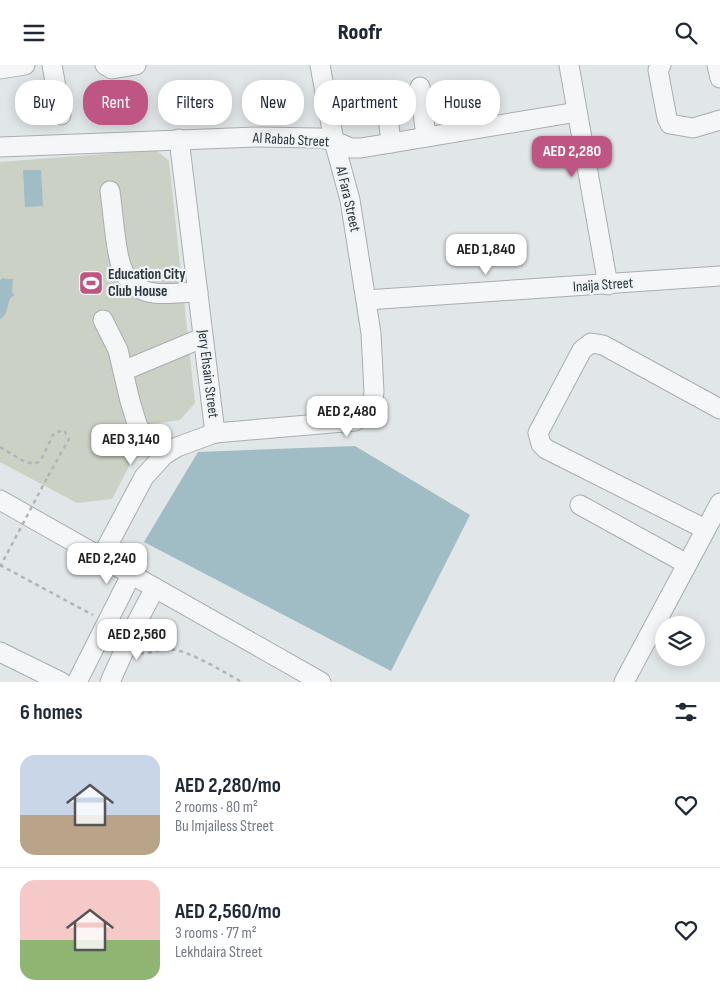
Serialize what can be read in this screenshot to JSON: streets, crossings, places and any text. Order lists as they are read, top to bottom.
{
  "streets": {
    "street": [
      "Al Rabab Street",
      "Al Fara Street",
      "Inaija Street",
      "Jery Ehsain Street"
    ]
  },
  "crossings": [
    ["Al Rabab Street", "Al Fara Street"],
    ["Al Rabab Street", "Jery Ehsain Street"],
    ["Al Fara Street", "Inaija Street"],
    ["Al Fara Street", "Jery Ehsain Street"]
  ],
  "places": {
    "sports": ["Education City Club House"]
  },
  "page": {
    "header": "Roofr",
    "chip": [
      "Buy",
      "Rent",
      "Filters",
      "New",
      "Apartment",
      "House"
    ],
    "price": [
      "AED 2,280",
      "AED 1,840",
      "AED 2,480",
      "AED 3,140",
      "AED 2,240",
      "AED 2,560"
    ],
    "heading": "6 homes",
    "list": [
      {
        "name": "AED 2,280/mo",
        "note": "2 rooms · 80 m² · Bu Imjailess Street"
      },
      {
        "name": "AED 2,560/mo",
        "note": "3 rooms · 77 m² · Lekhdaira Street"
      }
    ]
  }
}
